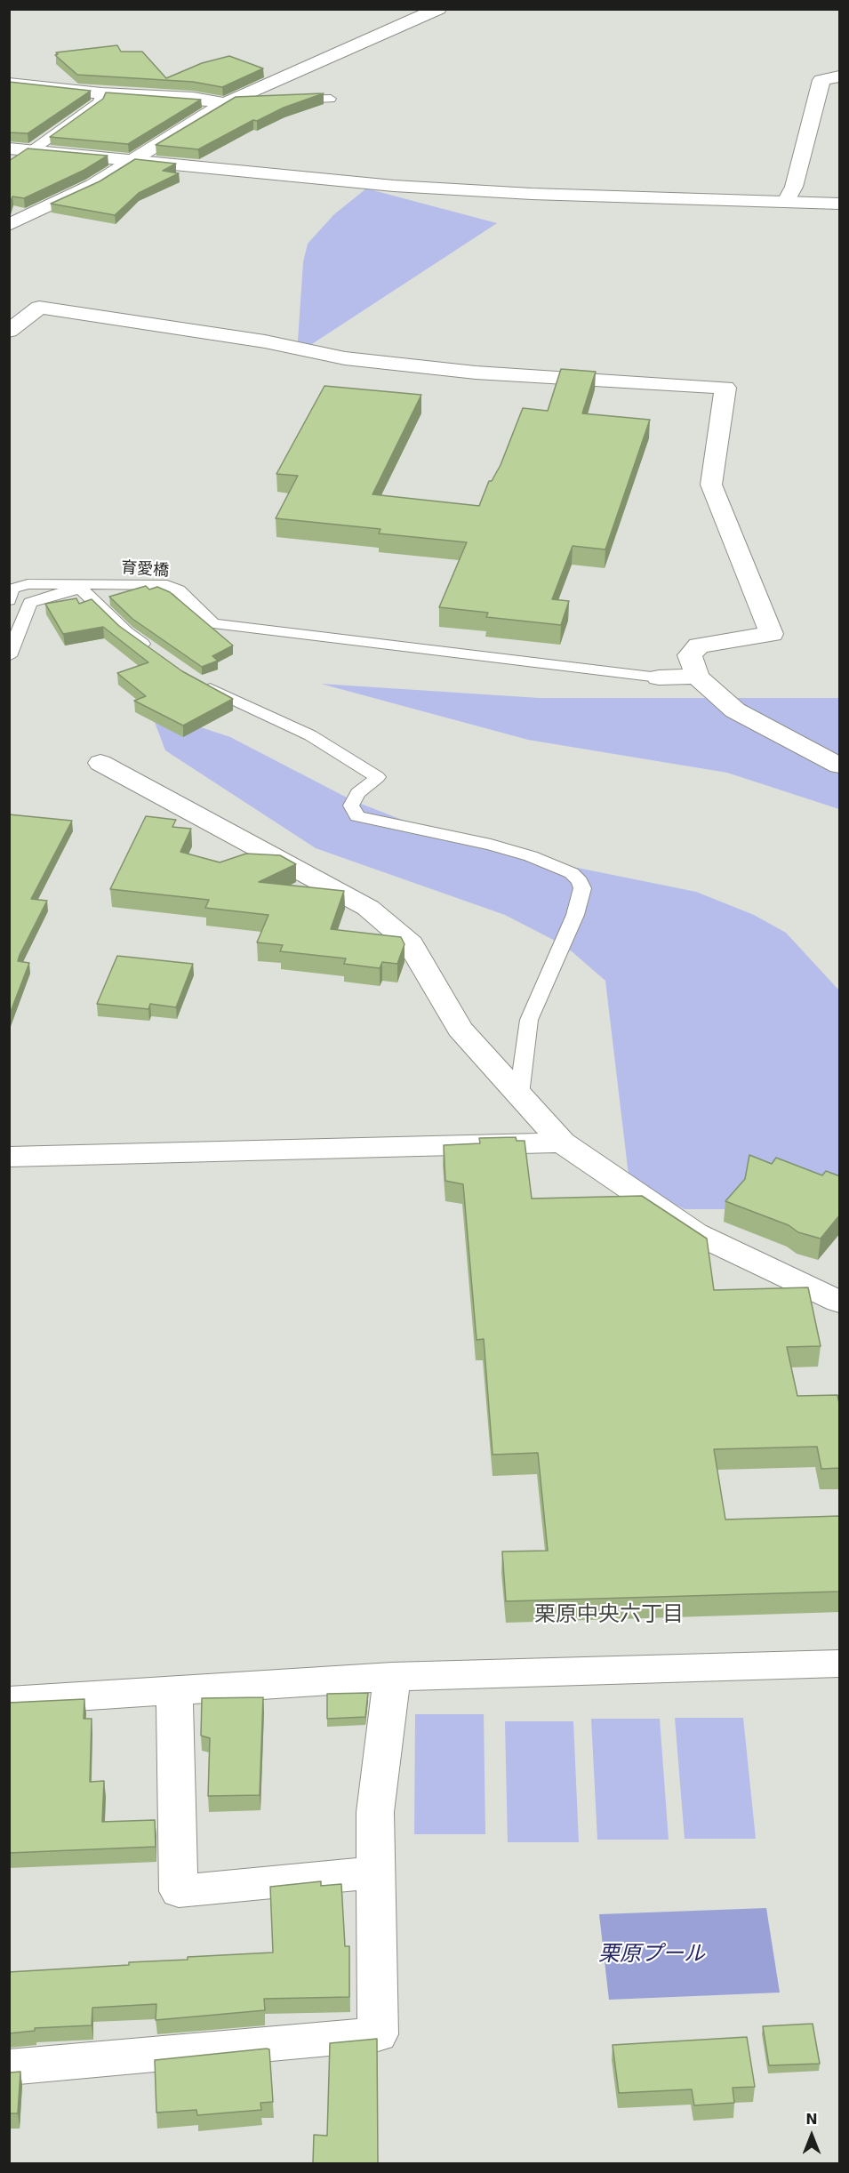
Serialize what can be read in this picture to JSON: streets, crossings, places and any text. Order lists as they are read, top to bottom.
{
  "streets": {
    "lane": ["育愛橋"]
  },
  "districts": ["栗原中央六丁目"],
  "water": ["栗原プール"],
  "north": "top"
}
